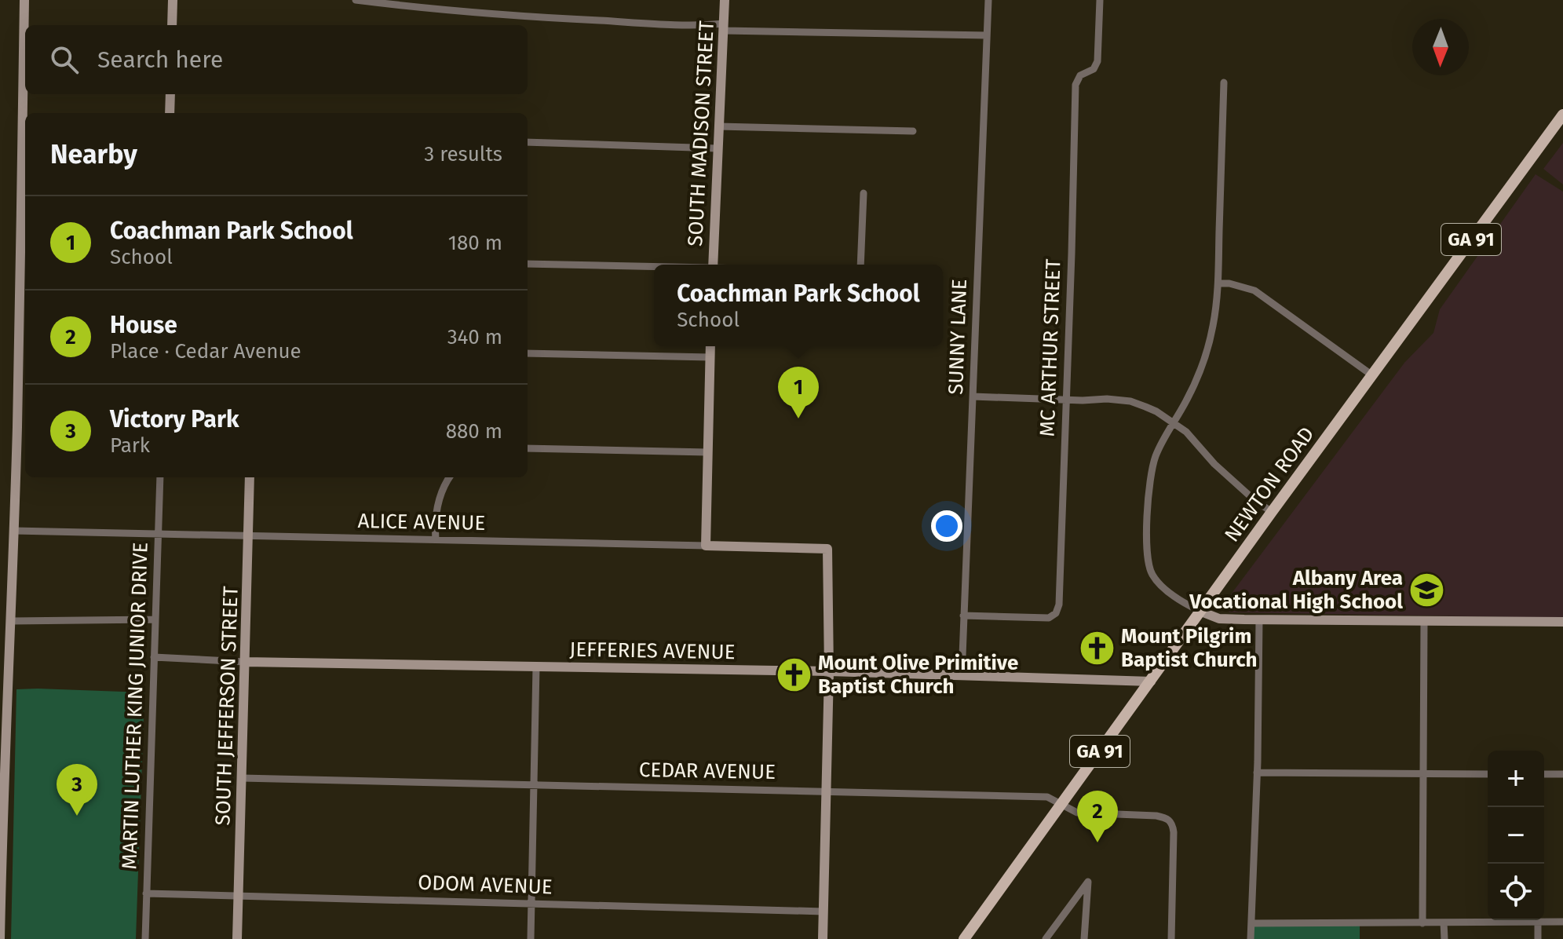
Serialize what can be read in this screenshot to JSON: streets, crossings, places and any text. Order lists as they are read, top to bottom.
{
  "streets": {
    "main road": ["GA 91", "NEWTON ROAD"],
    "street": [
      "SOUTH MADISON STREET",
      "SUNNY LANE",
      "MC ARTHUR STREET",
      "ALICE AVENUE",
      "JEFFERIES AVENUE",
      "MARTIN LUTHER KING JUNIOR DRIVE",
      "SOUTH JEFFERSON STREET",
      "CEDAR AVENUE",
      "ODOM AVENUE"
    ]
  },
  "crossings": [
    ["SUNNY LANE", "MC ARTHUR STREET"],
    ["SUNNY LANE", "JEFFERIES AVENUE"],
    ["NEWTON ROAD", "JEFFERIES AVENUE"],
    ["NEWTON ROAD", "CEDAR AVENUE"],
    ["ALICE AVENUE", "JEFFERIES AVENUE"],
    ["ALICE AVENUE", "MARTIN LUTHER KING JUNIOR DRIVE"],
    ["ALICE AVENUE", "SOUTH JEFFERSON STREET"],
    ["JEFFERIES AVENUE", "MARTIN LUTHER KING JUNIOR DRIVE"],
    ["JEFFERIES AVENUE", "SOUTH JEFFERSON STREET"],
    ["MARTIN LUTHER KING JUNIOR DRIVE", "ODOM AVENUE"],
    ["SOUTH JEFFERSON STREET", "CEDAR AVENUE"],
    ["SOUTH JEFFERSON STREET", "ODOM AVENUE"]
  ],
  "places": {
    "school or university": ["Albany Area Vocational High School"],
    "church": ["Mount Pilgrim Baptist Church", "Mount Olive Primitive Baptist Church"]
  },
  "north": "bottom",
  "page": {
    "search": "Search here",
    "heading": ["Nearby", "3 results"],
    "list": [
      {
        "mark": "1",
        "name": "Coachman Park School",
        "note": "School",
        "value": "180 m"
      },
      {
        "mark": "2",
        "name": "House",
        "note": "Place · Cedar Avenue",
        "value": "340 m"
      },
      {
        "mark": "3",
        "name": "Victory Park",
        "note": "Park",
        "value": "880 m"
      }
    ],
    "popup": ["Coachman Park School", "School"],
    "pins": ["1", "3", "2"],
    "map_buttons": ["+", "−"]
  }
}
